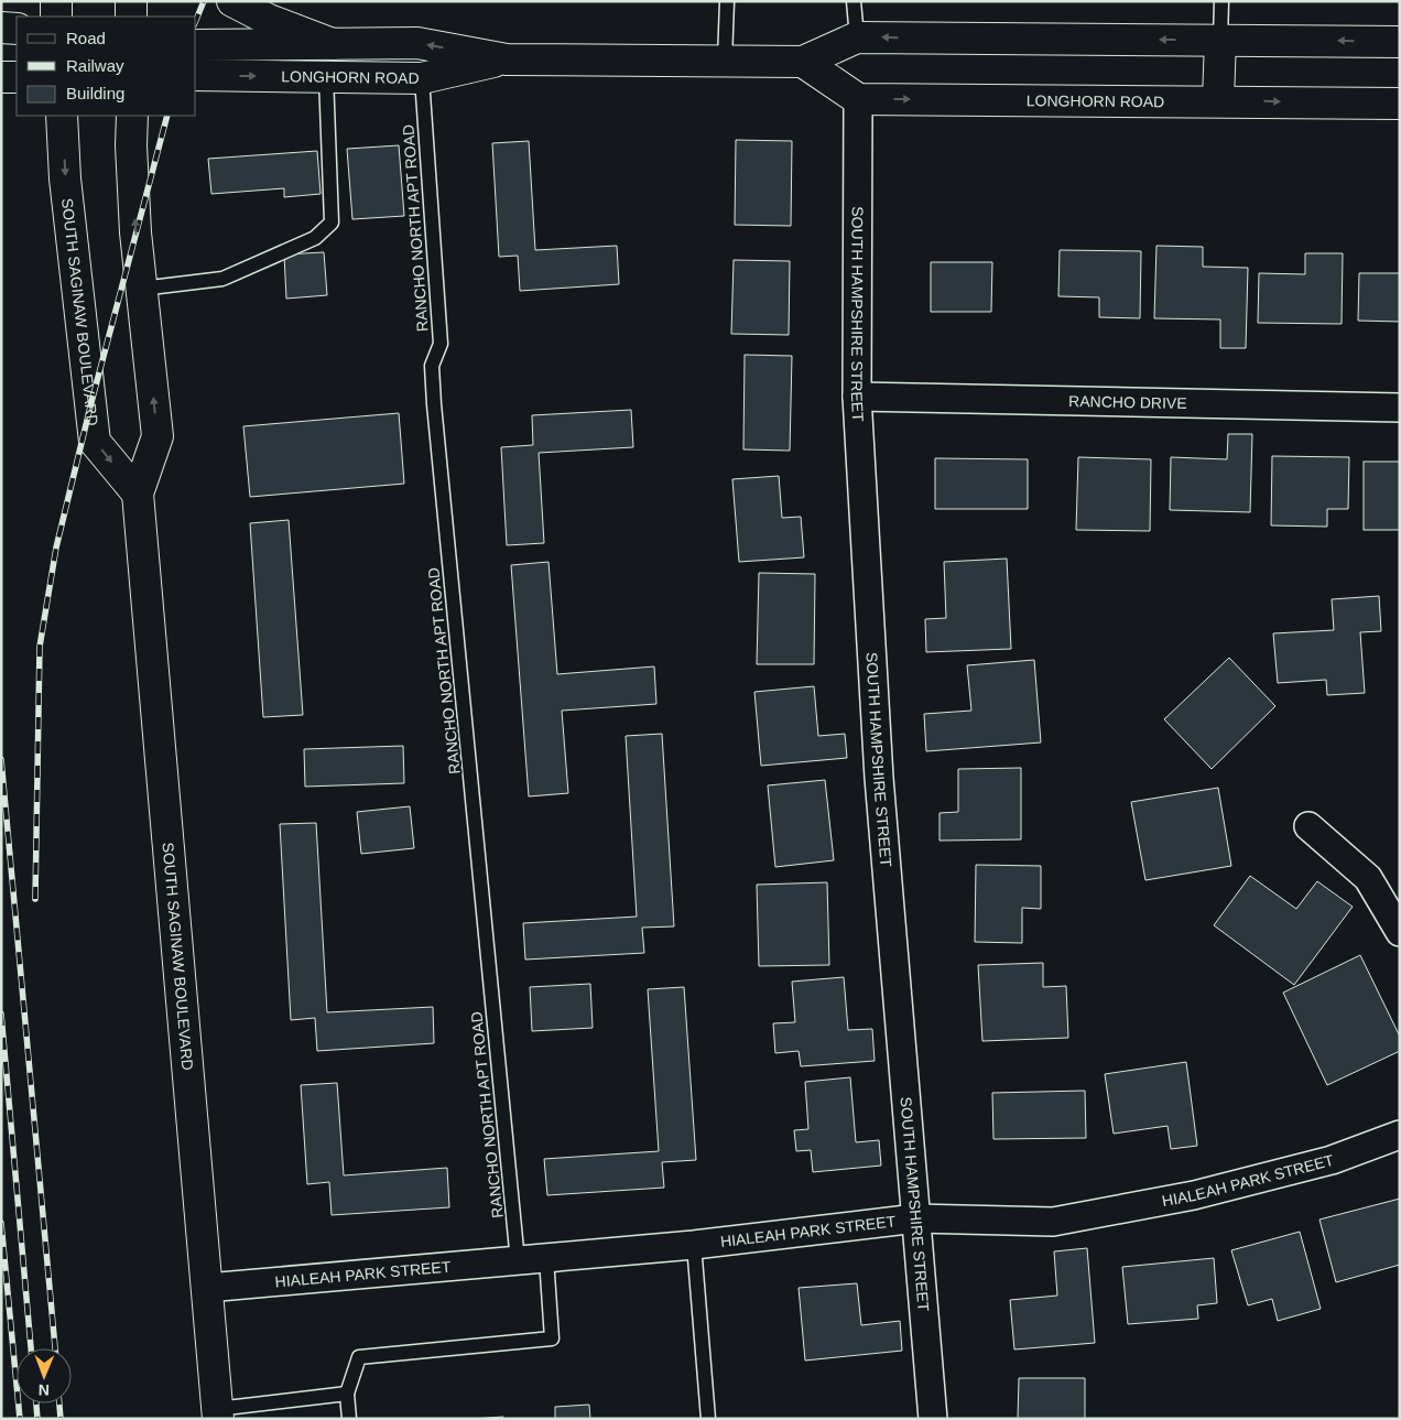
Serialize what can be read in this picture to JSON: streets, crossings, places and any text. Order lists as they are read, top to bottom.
{
  "streets": {
    "main road": ["LONGHORN ROAD", "SOUTH SAGINAW BOULEVARD"],
    "street": ["SOUTH HAMPSHIRE STREET", "RANCHO DRIVE", "HIALEAH PARK STREET"],
    "lane": ["RANCHO NORTH APT ROAD"]
  },
  "crossings": [
    ["LONGHORN ROAD", "RANCHO NORTH APT ROAD"],
    ["LONGHORN ROAD", "SOUTH HAMPSHIRE STREET"],
    ["RANCHO NORTH APT ROAD", "HIALEAH PARK STREET"],
    ["SOUTH SAGINAW BOULEVARD", "HIALEAH PARK STREET"],
    ["SOUTH HAMPSHIRE STREET", "RANCHO DRIVE"],
    ["SOUTH HAMPSHIRE STREET", "HIALEAH PARK STREET"]
  ],
  "legend": ["Road", "Railway", "Building"],
  "north": "bottom"
}
